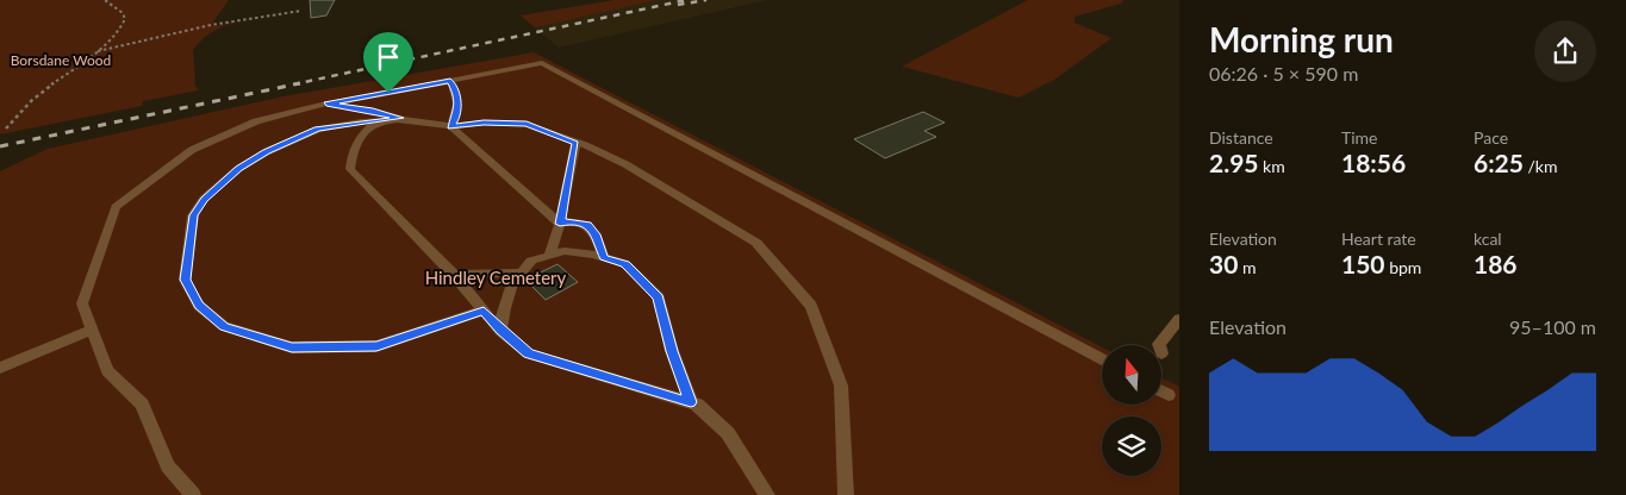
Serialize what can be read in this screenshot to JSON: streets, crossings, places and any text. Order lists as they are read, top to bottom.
{
  "parks": ["Borsdane Wood", "Hindley Cemetery"],
  "north": "top",
  "page": {
    "heading": ["Morning run", "06:26 · 5 × 590 m"],
    "stats": [
      ["Distance", "2.95 km"],
      ["Time", "18:56"],
      ["Pace", "6:25 /km"],
      ["Elevation", "30 m"],
      ["Heart rate", "150 bpm"],
      ["kcal", "186"]
    ],
    "chart": ["Elevation", "95–100 m"]
  }
}
